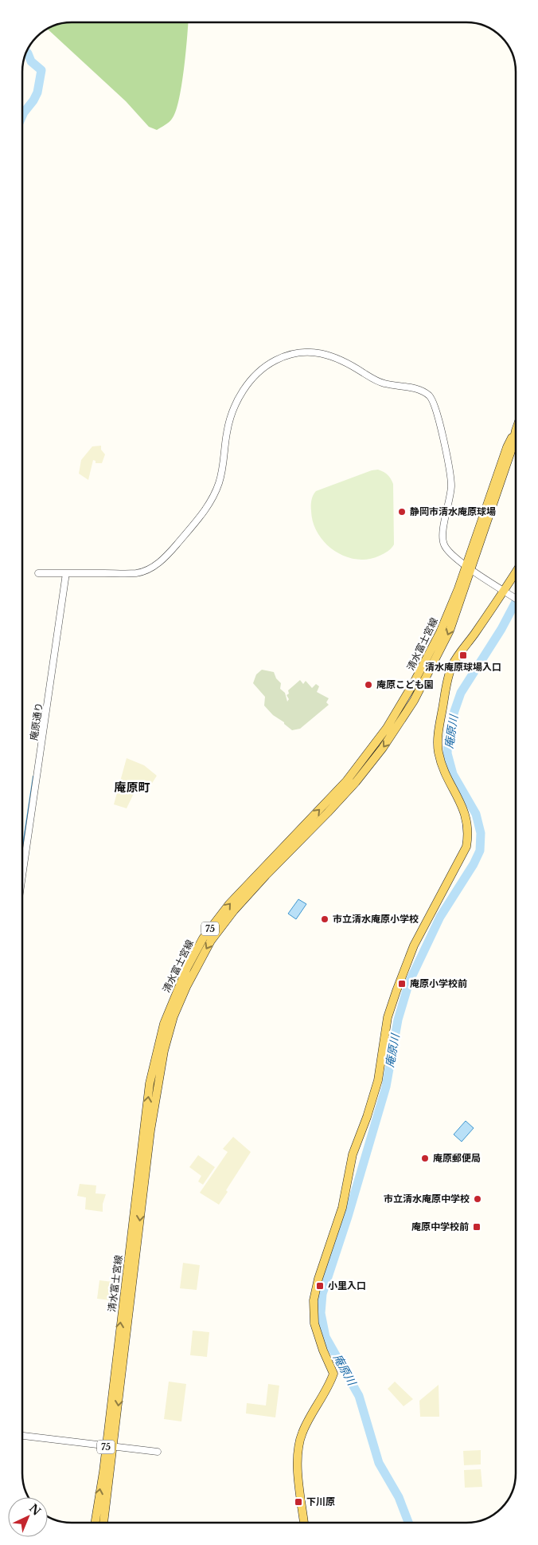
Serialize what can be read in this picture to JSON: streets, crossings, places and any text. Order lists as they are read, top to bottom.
{
  "streets": {
    "main road": ["清水富士宮線", "75"],
    "street": ["庵原通り"]
  },
  "districts": ["庵原町"],
  "water": ["庵原川"],
  "places": {
    "other": [
      "静岡市清水庵原球場",
      "庵原こども園",
      "市立清水庵原小学校",
      "庵原郵便局",
      "市立清水庵原中学校"
    ],
    "transit": [
      "清水庵原球場入口",
      "庵原小学校前",
      "庵原中学校前",
      "小里入口",
      "下川原"
    ]
  },
  "north": "top right"
}
